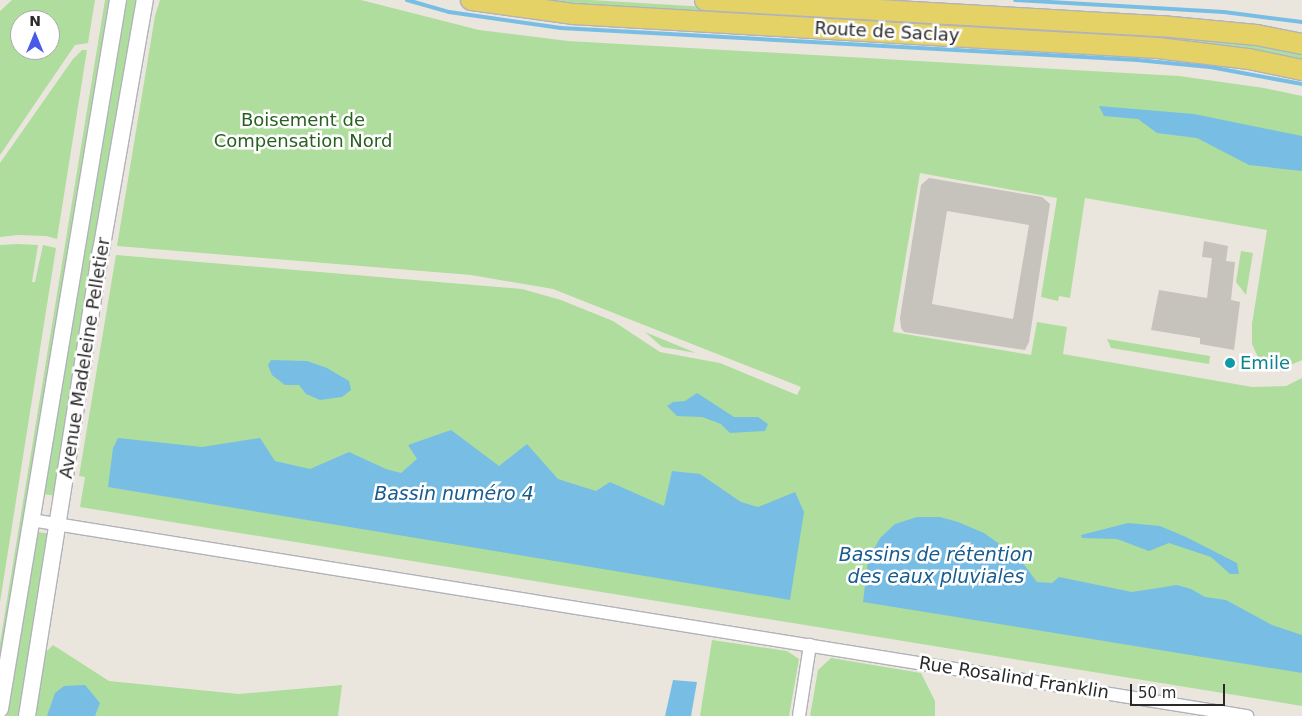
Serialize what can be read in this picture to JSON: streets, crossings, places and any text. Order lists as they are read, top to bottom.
{
  "streets": {
    "main road": ["Route de Saclay"],
    "street": ["Avenue Madeleine Pelletier", "Rue Rosalind Franklin"]
  },
  "crossings": [
    ["Avenue Madeleine Pelletier", "Rue Rosalind Franklin"]
  ],
  "water": ["Bassin numéro 4", "Bassins de rétention des eaux pluviales"],
  "parks": ["Boisement de Compensation Nord"],
  "places": ["Emile"],
  "scale_bar": "50 m",
  "north": "top"
}
